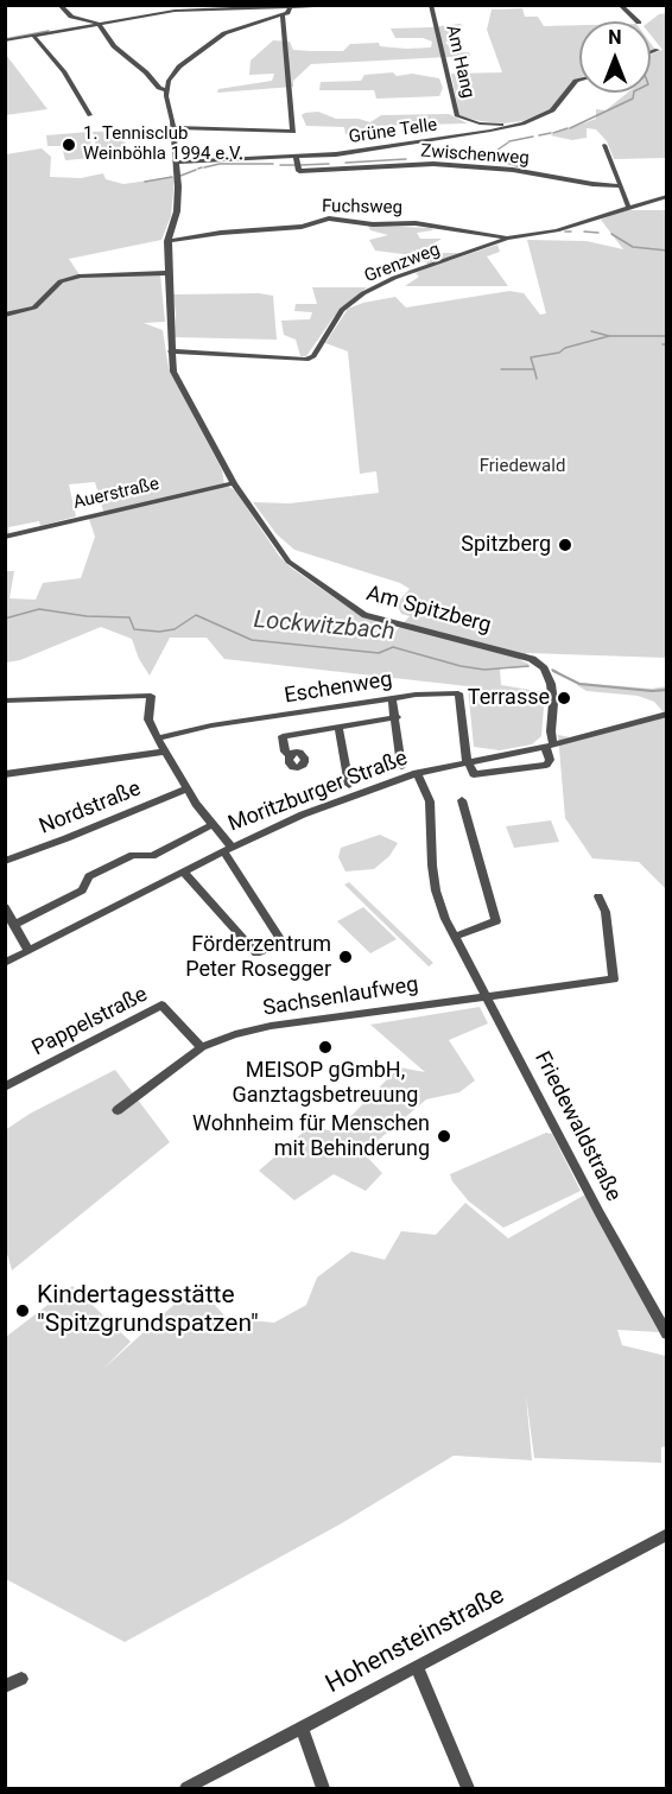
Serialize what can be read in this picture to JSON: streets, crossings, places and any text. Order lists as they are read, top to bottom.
{
  "streets": {
    "street": [
      "Am Hang",
      "Grüne Telle",
      "Zwischenweg",
      "Fuchsweg",
      "Grenzweg",
      "Auerstraße",
      "Am Spitzberg",
      "Eschenweg",
      "Moritzburger Straße",
      "Nordstraße",
      "Sachsenlaufweg",
      "Pappelstraße",
      "Friedewaldstraße",
      "Hohensteinstraße"
    ]
  },
  "crossings": [
    ["Am Hang", "Grüne Telle"],
    ["Grüne Telle", "Zwischenweg"],
    ["Grüne Telle", "Am Spitzberg"],
    ["Fuchsweg", "Grenzweg"],
    ["Fuchsweg", "Am Spitzberg"],
    ["Grenzweg", "Am Spitzberg"],
    ["Auerstraße", "Am Spitzberg"],
    ["Am Spitzberg", "Moritzburger Straße"],
    ["Eschenweg", "Moritzburger Straße"],
    ["Moritzburger Straße", "Friedewaldstraße"],
    ["Sachsenlaufweg", "Pappelstraße"],
    ["Sachsenlaufweg", "Friedewaldstraße"]
  ],
  "water": ["Lockwitzbach"],
  "parks": ["Friedewald"],
  "places": [
    "1. Tennisclub Weinböhla 1994 e.V.",
    "Spitzberg",
    "Terrasse",
    "Förderzentrum Peter Rosegger",
    "MEISOP gGmbH, Ganztagsbetreuung",
    "Wohnheim für Menschen mit Behinderung",
    "Kindertagesstätte \"Spitzgrundspatzen\""
  ],
  "north": "top"
}
